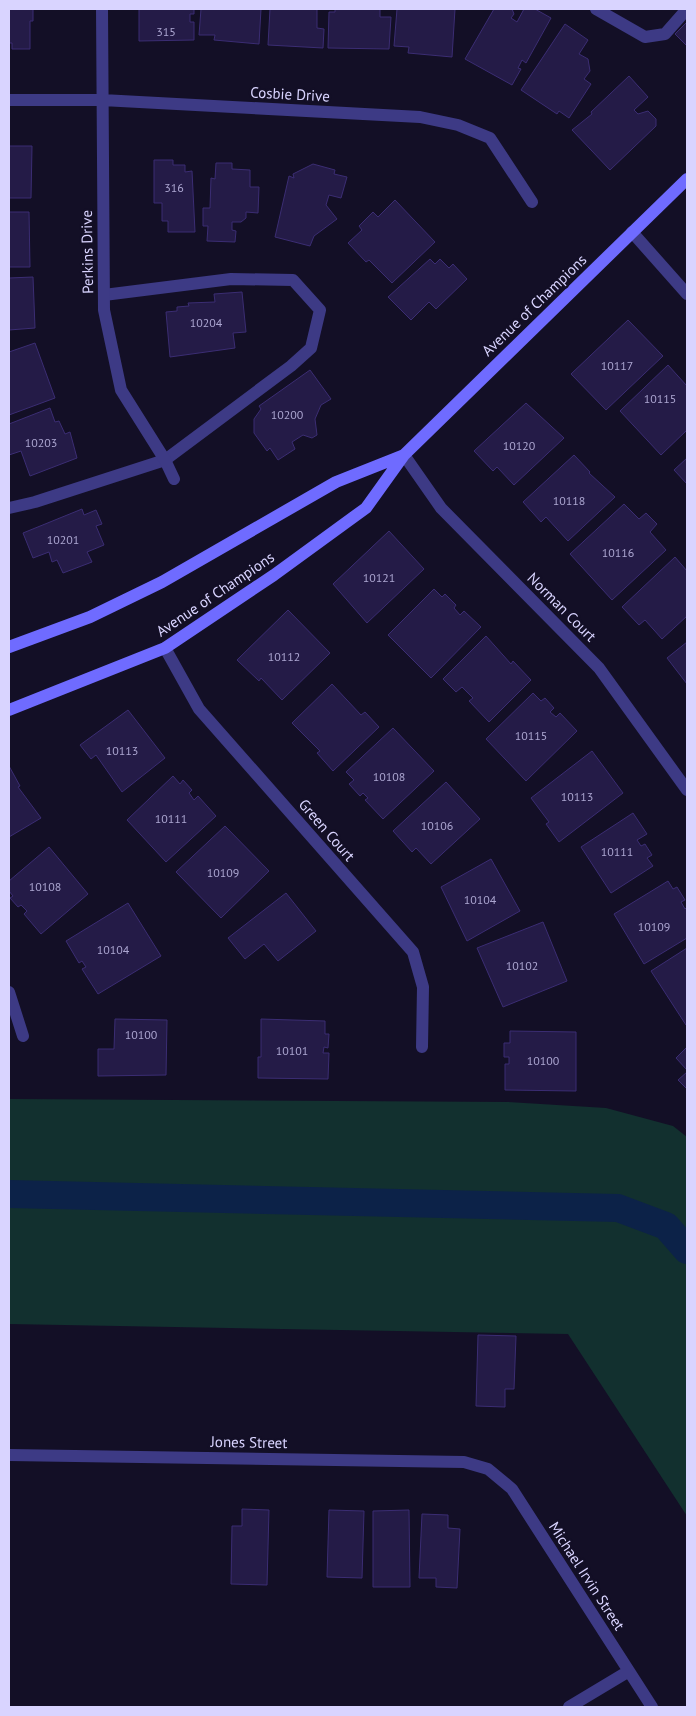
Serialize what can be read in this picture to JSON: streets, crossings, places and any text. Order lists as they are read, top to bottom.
{
  "streets": {
    "street": [
      "Cosbie Drive",
      "Perkins Drive",
      "Avenue of Champions",
      "Norman Court",
      "Green Court",
      "Jones Street",
      "Michael Irvin Street"
    ]
  },
  "crossings": [
    ["Cosbie Drive", "Perkins Drive"],
    ["Avenue of Champions", "Norman Court"],
    ["Avenue of Champions", "Green Court"],
    ["Jones Street", "Michael Irvin Street"]
  ],
  "house_numbers": [
    "315",
    "316",
    "10204",
    "10117",
    "10115",
    "10200",
    "10203",
    "10120",
    "10118",
    "10201",
    "10116",
    "10121",
    "10112",
    "10115",
    "10113",
    "10108",
    "10113",
    "10111",
    "10106",
    "10111",
    "10109",
    "10108",
    "10104",
    "10109",
    "10104",
    "10102",
    "10100",
    "10101",
    "10100"
  ]
}
